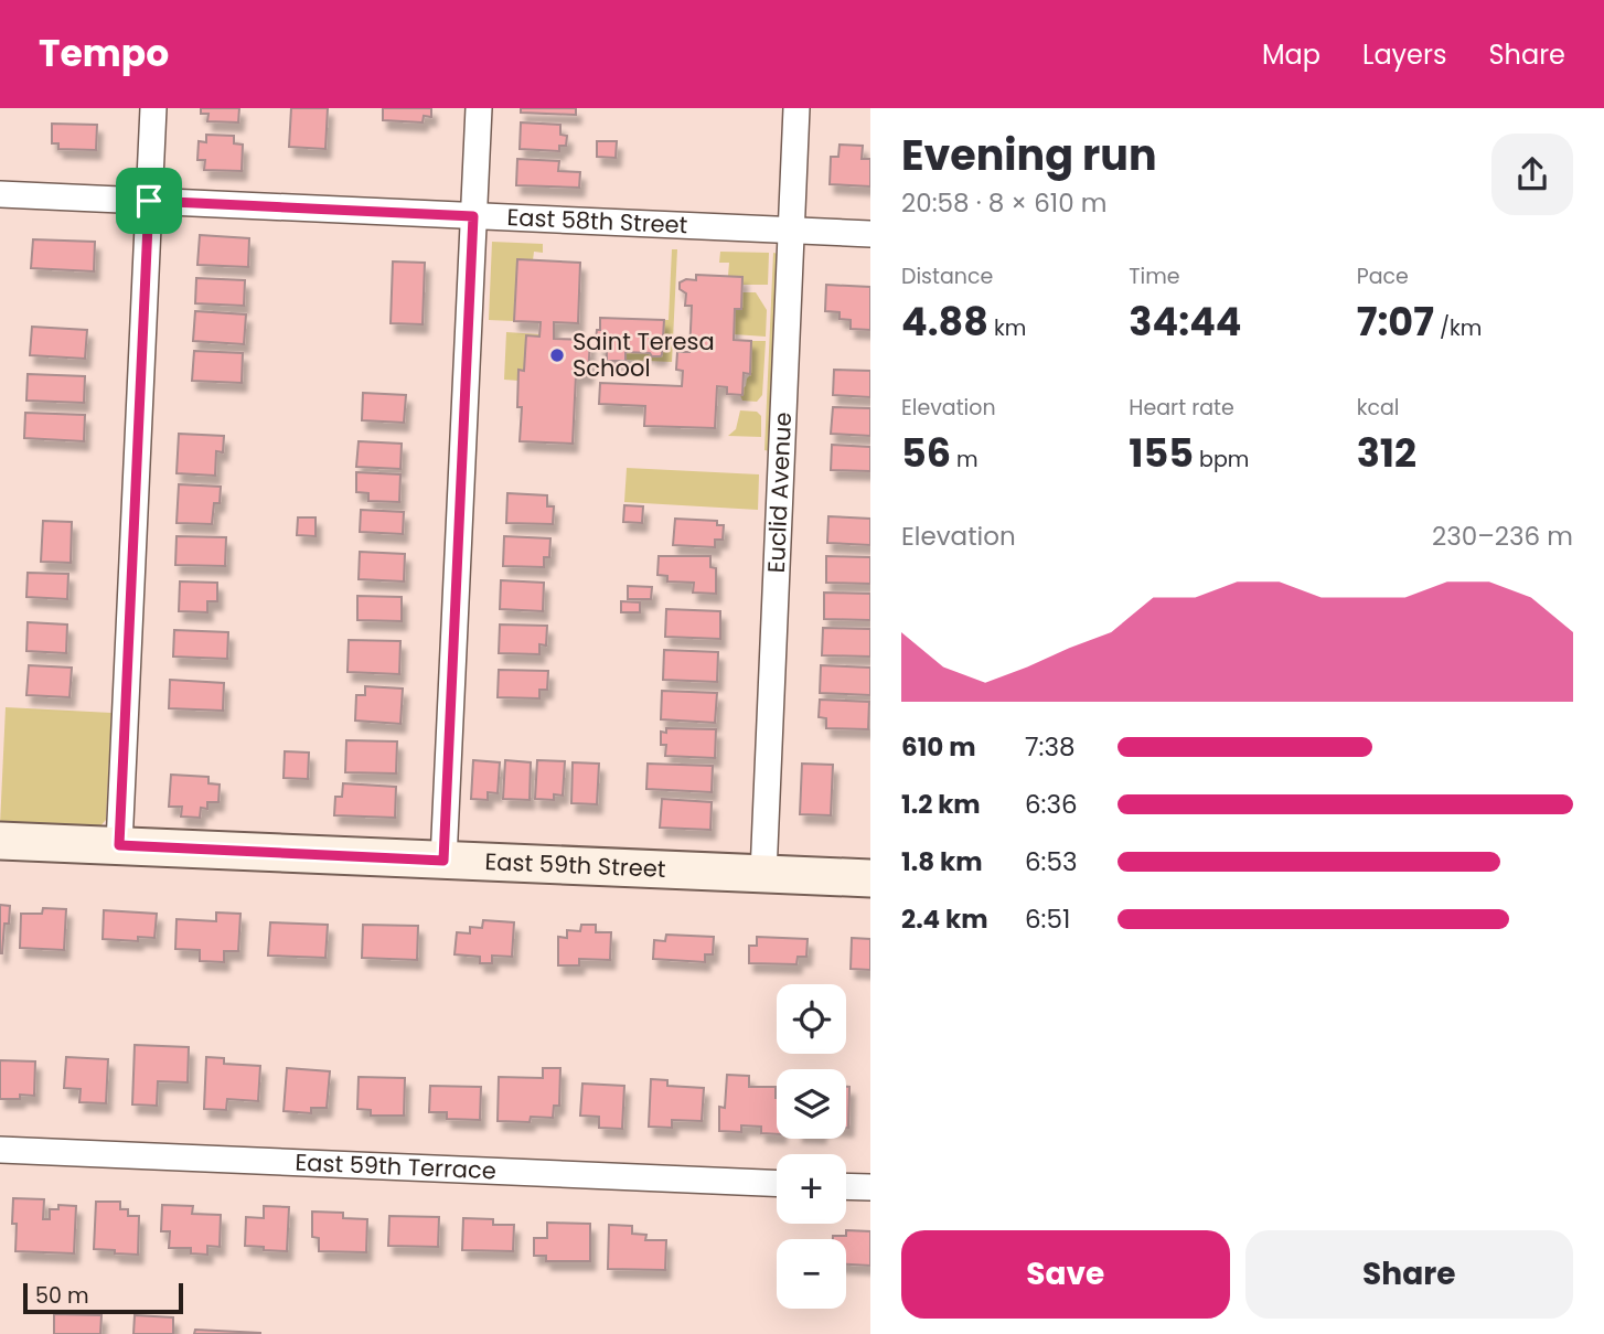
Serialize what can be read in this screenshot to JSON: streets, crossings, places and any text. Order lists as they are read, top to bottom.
{
  "streets": {
    "street": [
      "East 58th Street",
      "Euclid Avenue",
      "East 59th Street",
      "East 59th Terrace"
    ]
  },
  "crossings": [
    ["East 58th Street", "Euclid Avenue"],
    ["Euclid Avenue", "East 59th Street"]
  ],
  "places": ["Saint Teresa School"],
  "scale_bar": "50 m",
  "page": {
    "header": "Tempo",
    "nav": ["Map", "Layers", "Share"],
    "heading": ["Evening run", "20:58 · 8 × 610 m"],
    "stats": [
      ["Distance", "4.88 km"],
      ["Time", "34:44"],
      ["Pace", "7:07 /km"],
      ["Elevation", "56 m"],
      ["Heart rate", "155 bpm"],
      ["kcal", "312"]
    ],
    "chart": ["Elevation", "230–236 m"],
    "list": [
      {
        "name": "610 m",
        "note": "7:38"
      },
      {
        "name": "1.2 km",
        "note": "6:36"
      },
      {
        "name": "1.8 km",
        "note": "6:53"
      },
      {
        "name": "2.4 km",
        "note": "6:51"
      }
    ],
    "map_buttons": ["+", "−"],
    "buttons": ["Save", "Share"],
    "scale": "50 m"
  }
}
